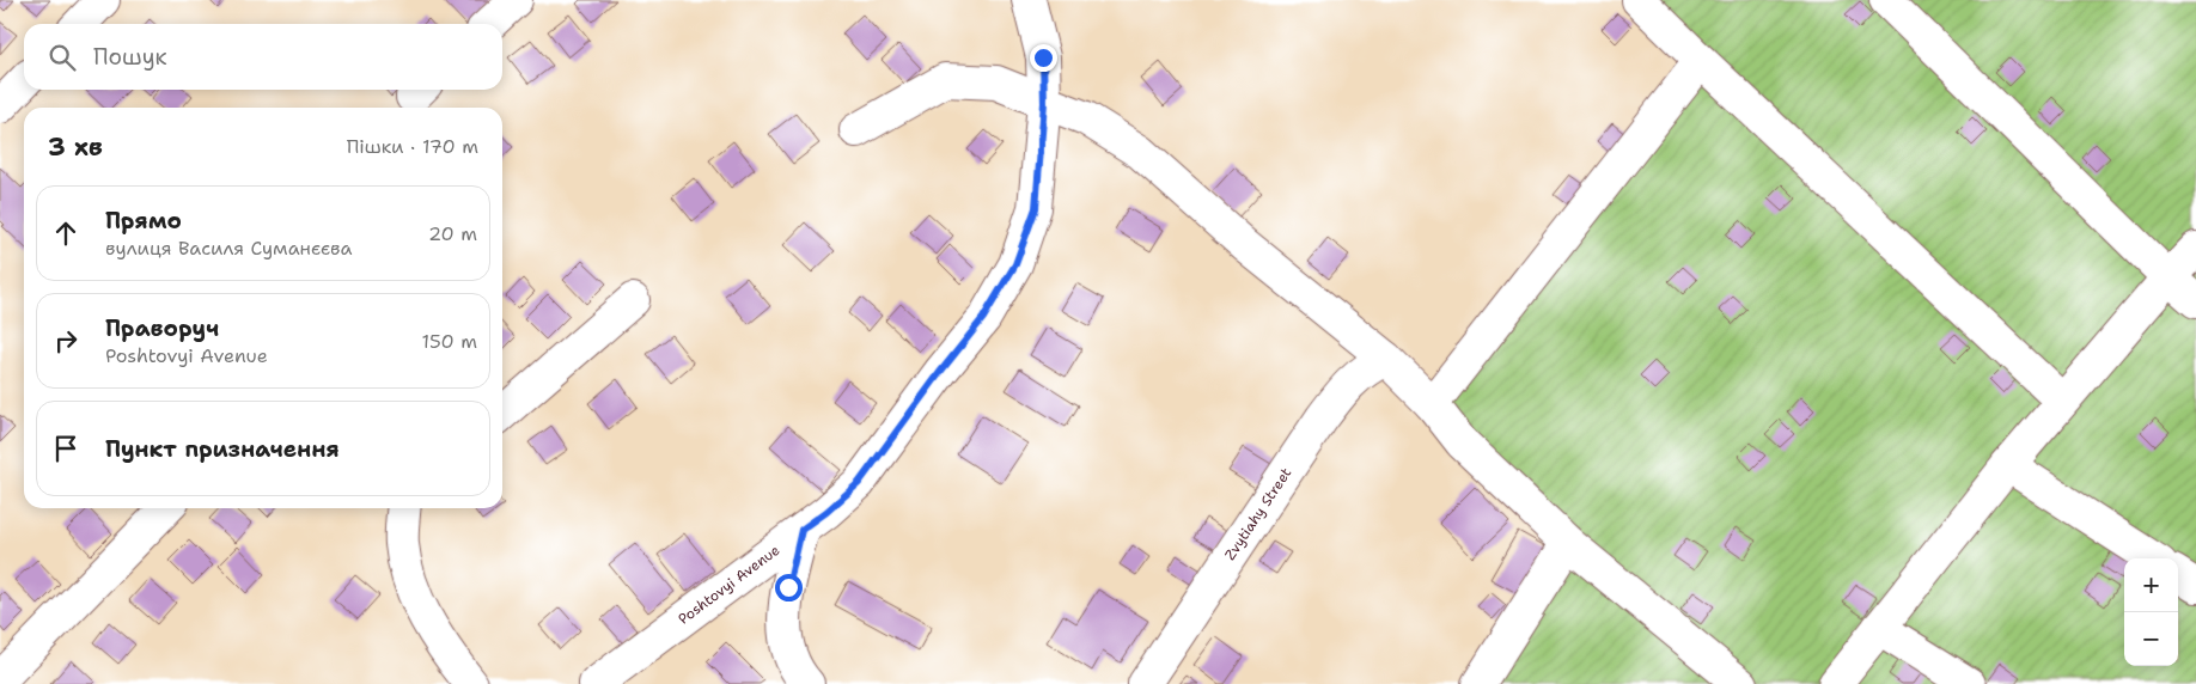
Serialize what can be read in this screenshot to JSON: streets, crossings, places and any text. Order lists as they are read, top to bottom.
{
  "streets": {
    "street": ["Zvytiahy Street", "Poshtovyi Avenue"]
  },
  "page": {
    "search": "Пошук",
    "heading": ["3 хв", "Пішки · 170 m"],
    "list": [
      ["Прямо", "вулиця Василя Суманєєва", "20 m"],
      ["Праворуч", "Poshtovyi Avenue", "150 m"],
      "Пункт призначення"
    ],
    "map_buttons": ["+", "−"]
  }
}
